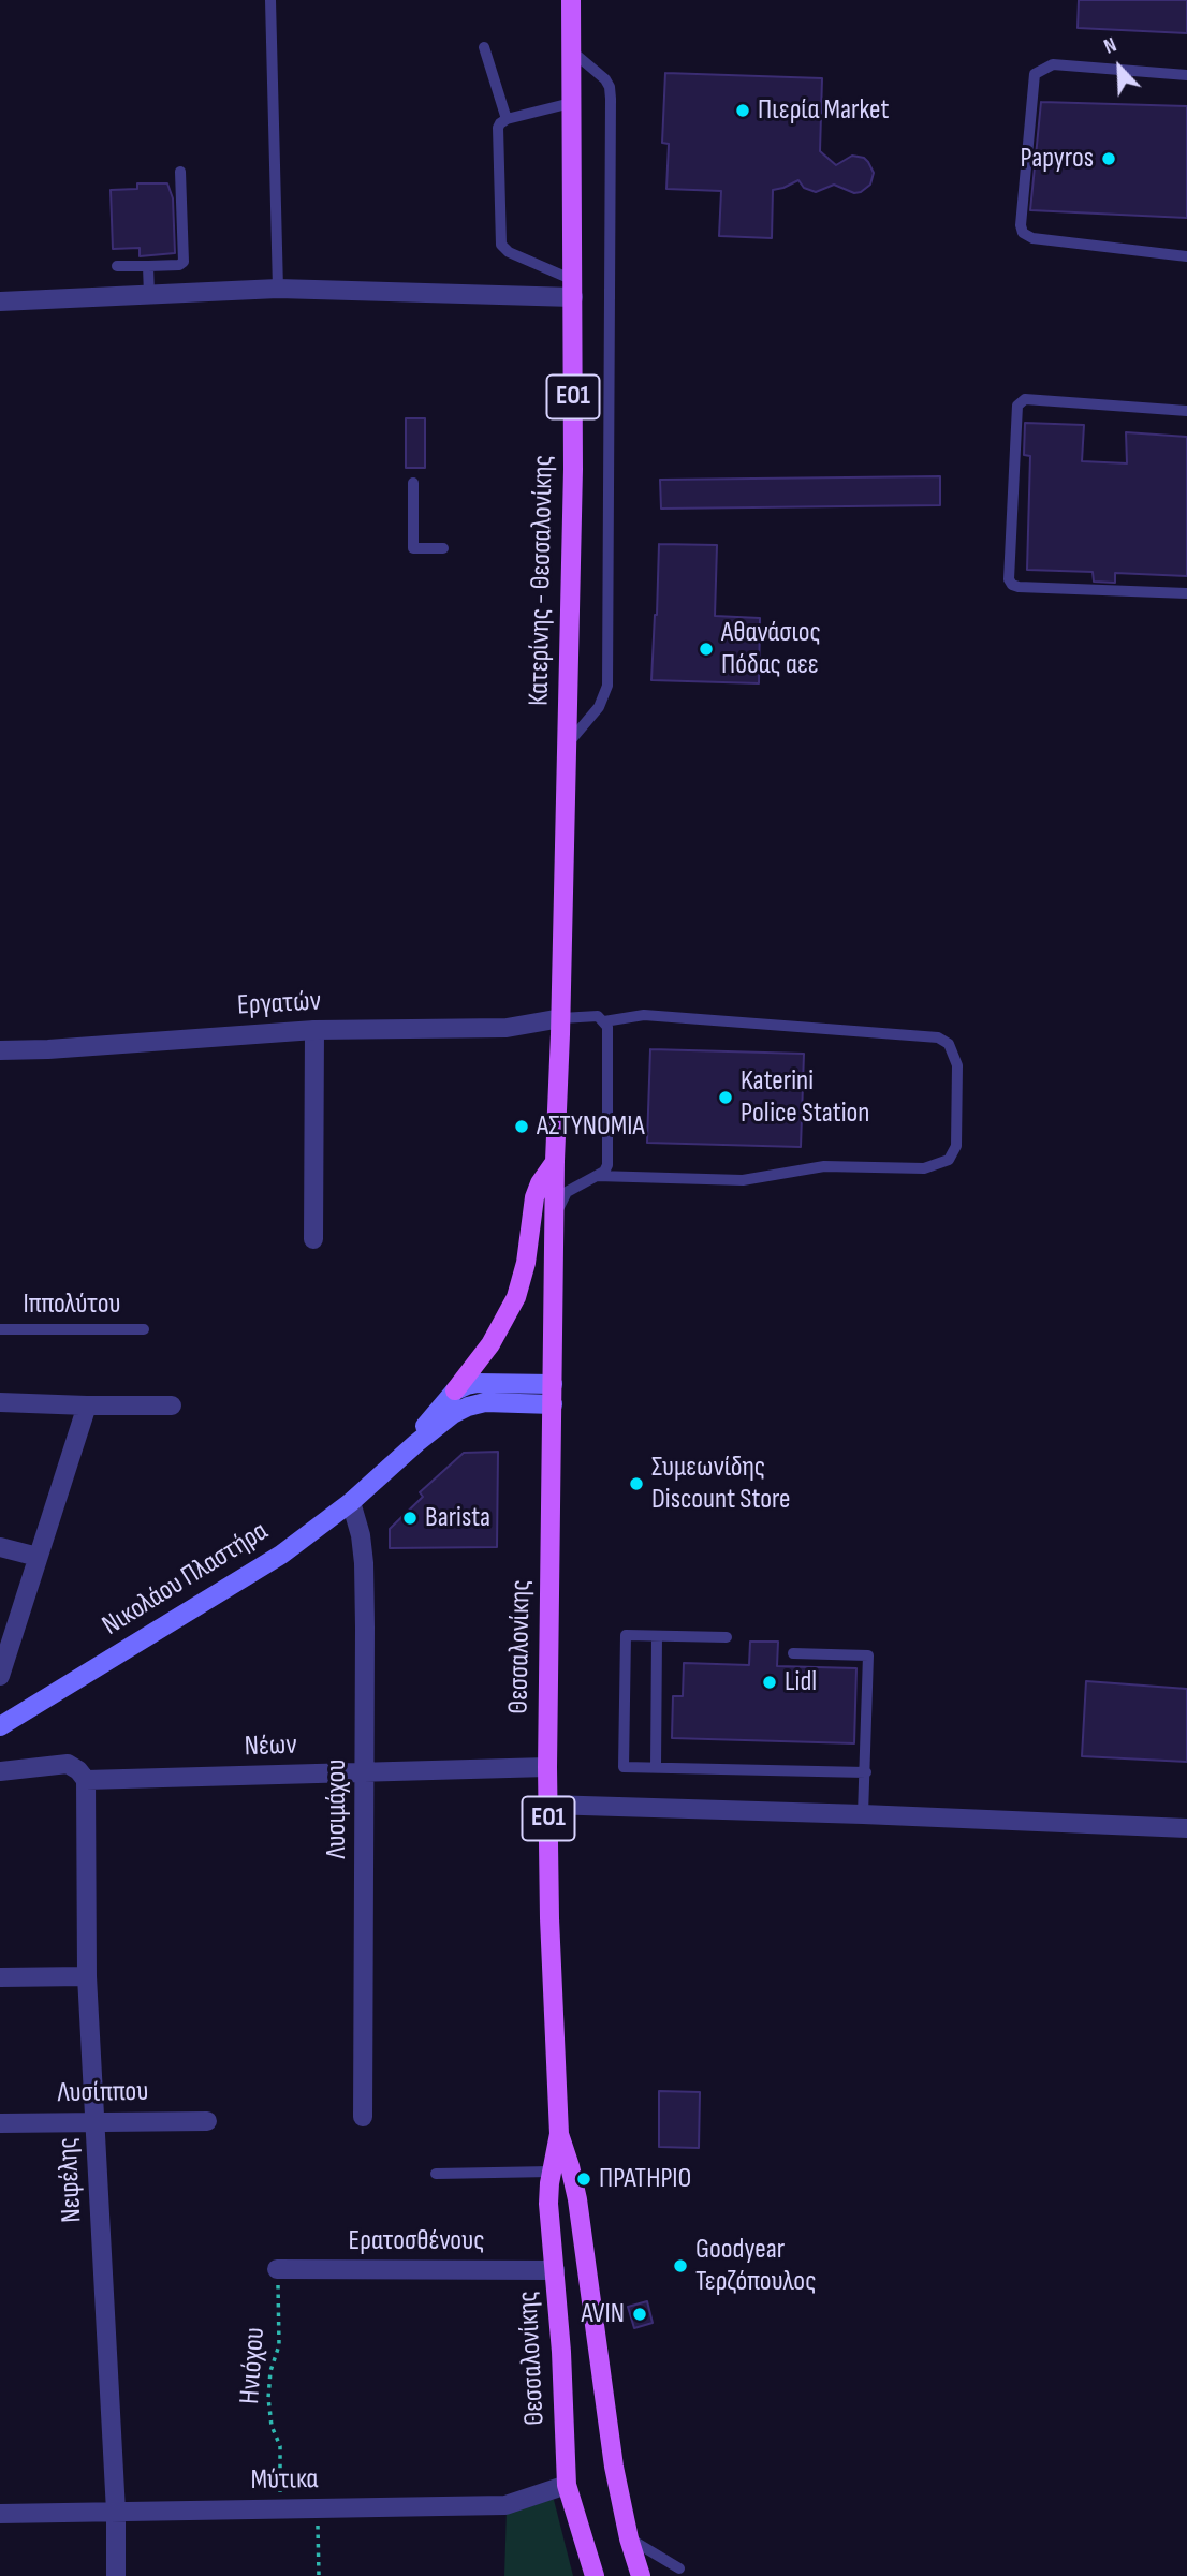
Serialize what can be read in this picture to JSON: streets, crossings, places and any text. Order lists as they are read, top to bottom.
{
  "streets": {
    "main road": [
      "ΕΟ1",
      "Κατερίνης - Θεσσαλονίκης",
      "Νικολάου Πλαστήρα",
      "Θεσσαλονίκης"
    ],
    "street": [
      "Εργατών",
      "Νέων",
      "Λυσιμάχου",
      "Λυσίππου",
      "Νεφέλης",
      "Ερατοσθένους",
      "Μύτικα"
    ],
    "lane": ["Ιππολύτου"],
    "path": ["Ηνιόχου"]
  },
  "crossings": [
    ["ΕΟ1", "Θεσσαλονίκης"],
    ["Κατερίνης - Θεσσαλονίκης", "Εργατών"],
    ["Κατερίνης - Θεσσαλονίκης", "Θεσσαλονίκης"],
    ["Νικολάου Πλαστήρα", "Θεσσαλονίκης"],
    ["Νικολάου Πλαστήρα", "Λυσιμάχου"],
    ["Θεσσαλονίκης", "Νέων"],
    ["Θεσσαλονίκης", "Ερατοσθένους"],
    ["Θεσσαλονίκης", "Μύτικα"],
    ["Νέων", "Λυσιμάχου"],
    ["Νέων", "Νεφέλης"],
    ["Λυσίππου", "Νεφέλης"],
    ["Νεφέλης", "Μύτικα"],
    ["Ερατοσθένους", "Ηνιόχου"],
    ["Ηνιόχου", "Μύτικα"]
  ],
  "places": [
    "Πιερία Market",
    "Papyros",
    "Αθανάσιος Πόδας αεε",
    "Katerini Police Station",
    "ΑΣΤΥΝΟΜΙΑ",
    "Συμεωνίδης Discount Store",
    "Barista",
    "Lidl",
    "ΠΡΑΤΗΡΙΟ",
    "Goodyear Τερζόπουλος",
    "AVIN"
  ],
  "north": "top left"
}
